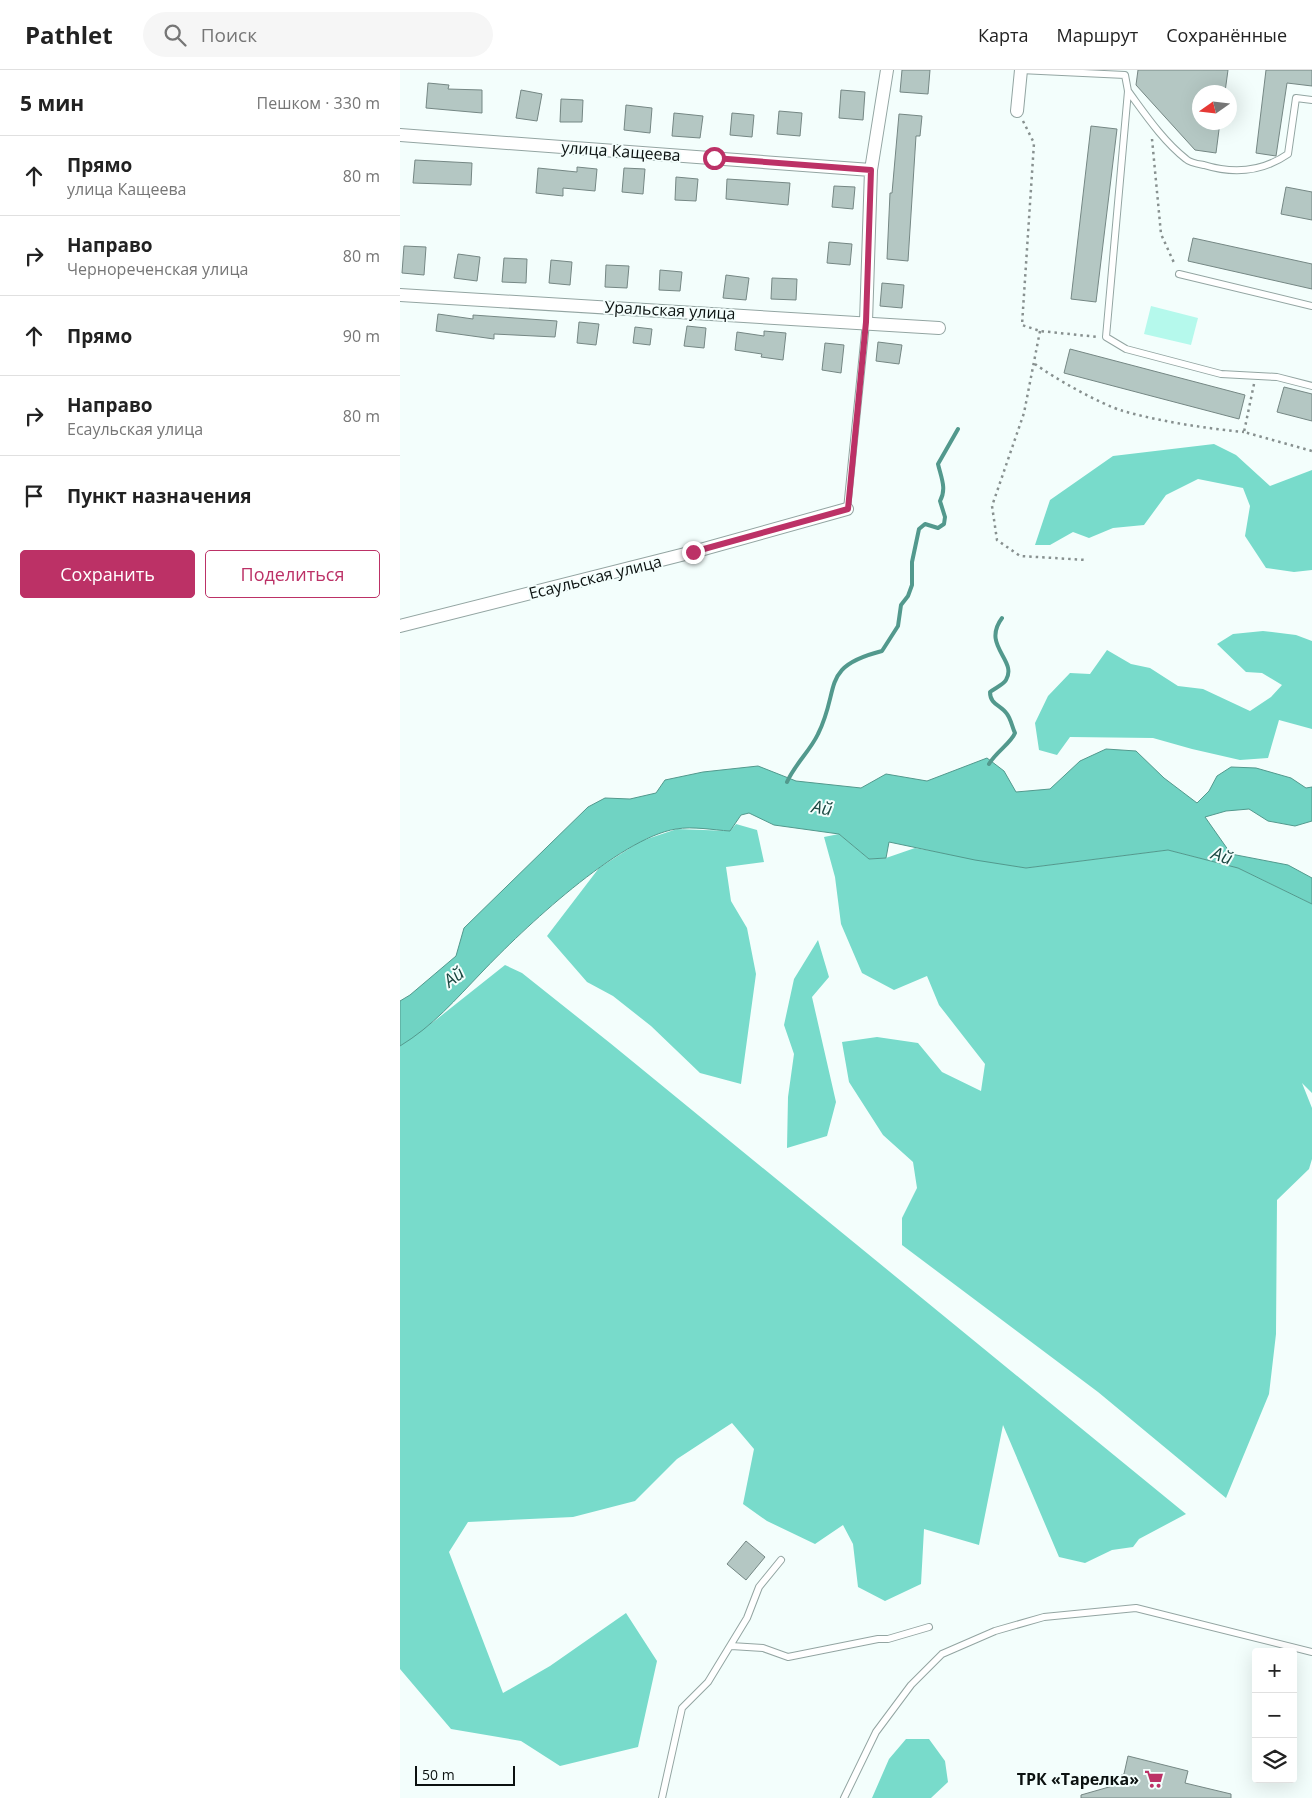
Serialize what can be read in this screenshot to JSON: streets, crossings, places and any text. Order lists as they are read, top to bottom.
{
  "streets": {
    "street": ["улица Кащеева", "Уральская улица", "Есаульская улица"]
  },
  "water": ["Ай"],
  "places": {
    "supermarket": ["ТРК «Тарелка»"]
  },
  "scale_bar": "50 m",
  "north": "left",
  "page": {
    "header": "Pathlet",
    "search": "Поиск",
    "nav": ["Карта", "Маршрут", "Сохранённые"],
    "heading": ["5 мин", "Пешком · 330 m"],
    "list": [
      ["Прямо", "улица Кащеева", "80 m"],
      ["Направо", "Чернореченская улица", "80 m"],
      ["Прямо", "90 m"],
      ["Направо", "Есаульская улица", "80 m"],
      "Пункт назначения"
    ],
    "buttons": ["Сохранить", "Поделиться"],
    "map_buttons": ["+", "−"],
    "scale": "50 m"
  }
}
